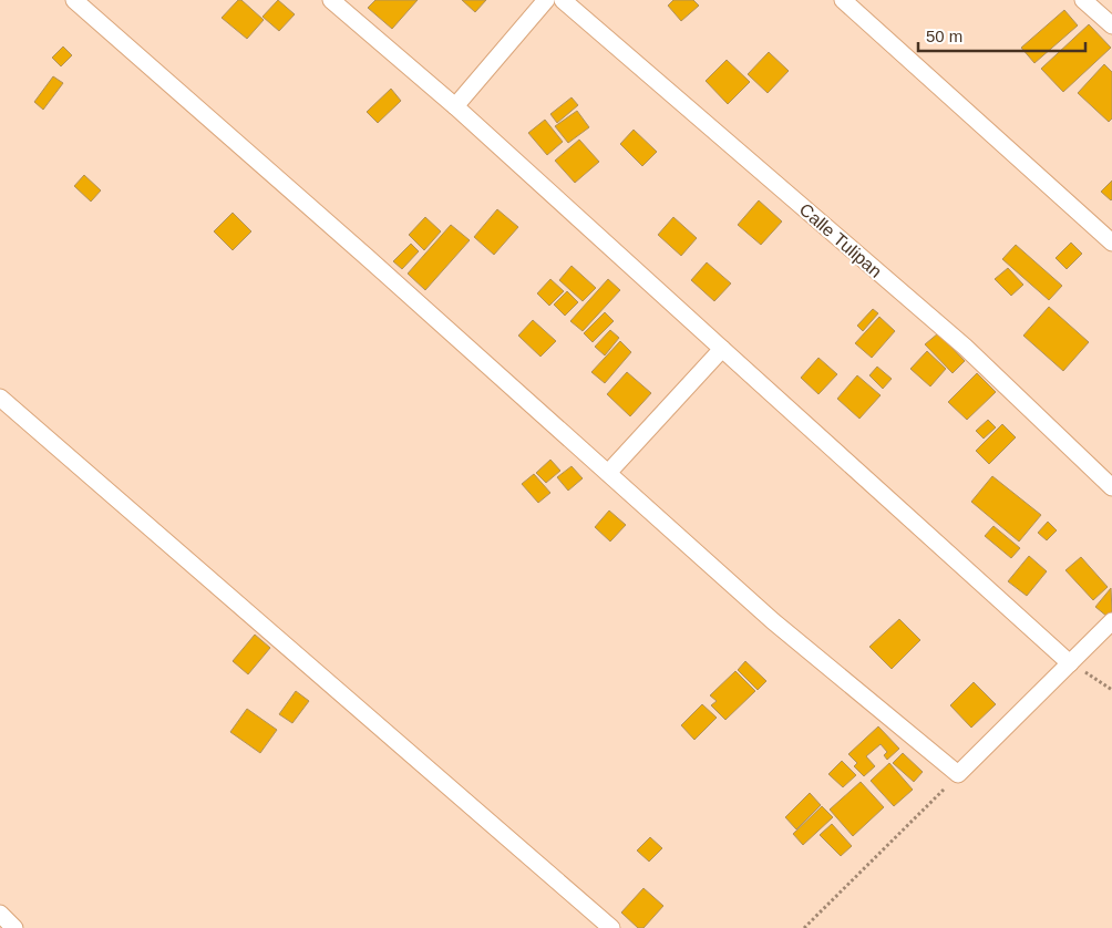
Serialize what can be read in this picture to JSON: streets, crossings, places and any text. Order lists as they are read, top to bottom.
{
  "streets": {
    "street": ["Calle Tulipan"]
  },
  "scale_bar": "50 m"
}
